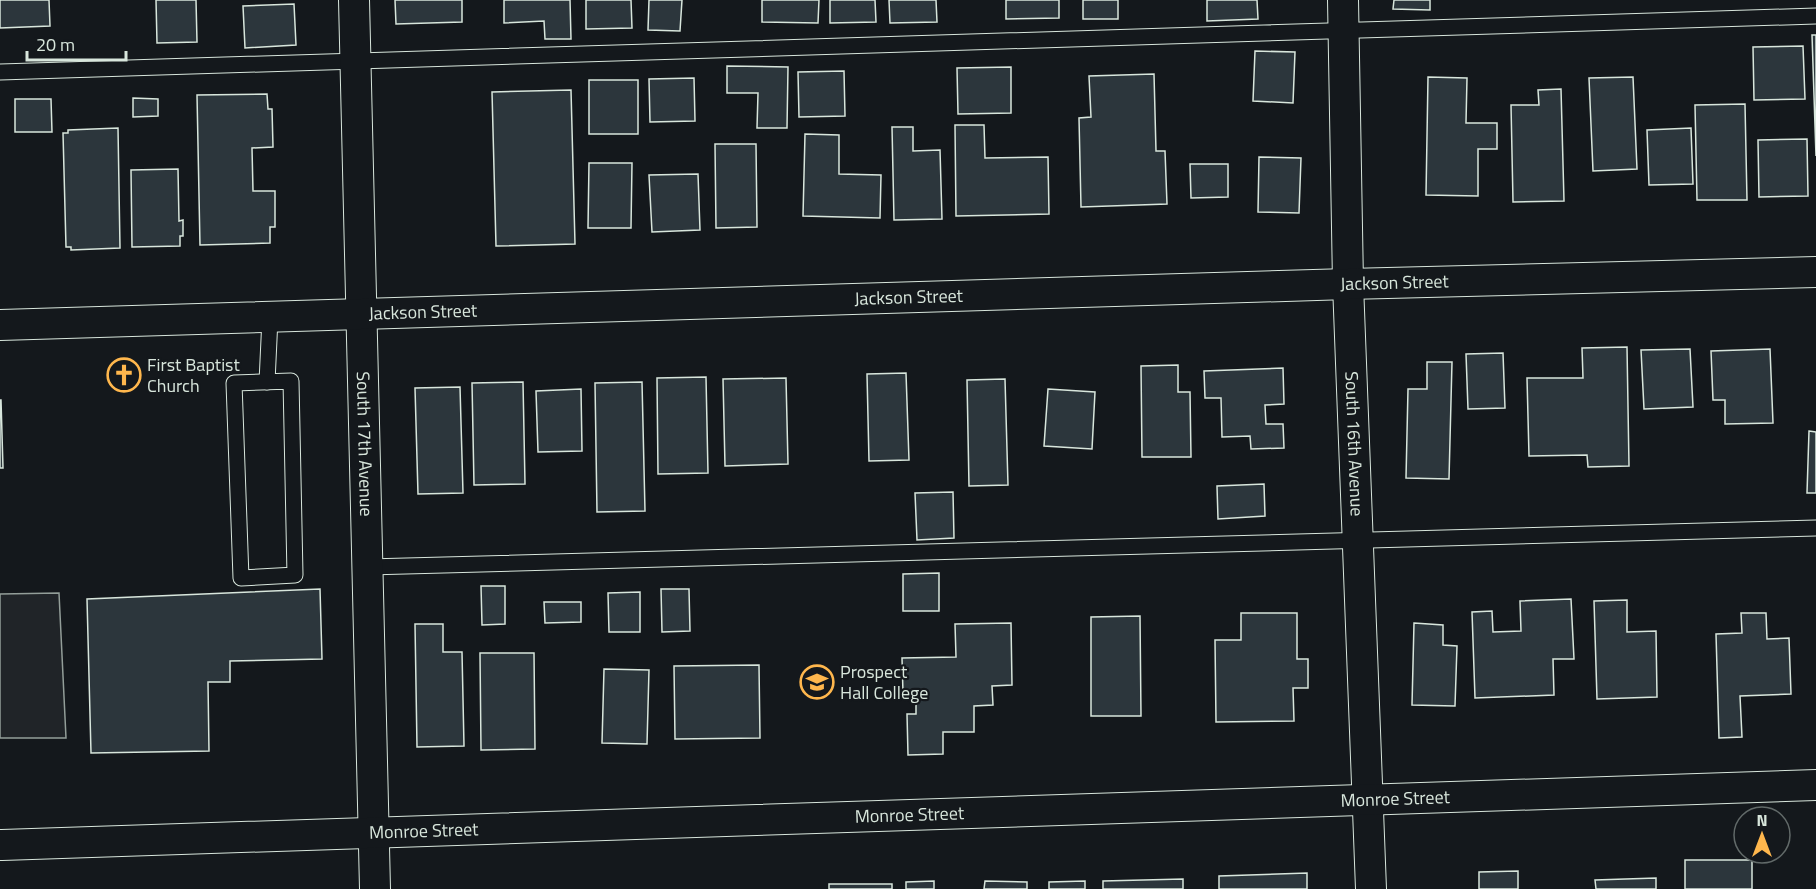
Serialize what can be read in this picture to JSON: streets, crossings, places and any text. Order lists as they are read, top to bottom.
{
  "streets": {
    "street": [
      "Jackson Street",
      "South 17th Avenue",
      "South 16th Avenue",
      "Monroe Street"
    ]
  },
  "crossings": [
    ["Jackson Street", "South 17th Avenue"],
    ["Jackson Street", "South 16th Avenue"],
    ["South 17th Avenue", "Monroe Street"],
    ["South 16th Avenue", "Monroe Street"]
  ],
  "places": {
    "church": ["First Baptist Church"],
    "school or university": ["Prospect Hall College"]
  },
  "scale_bar": "20 m",
  "north": "top"
}
